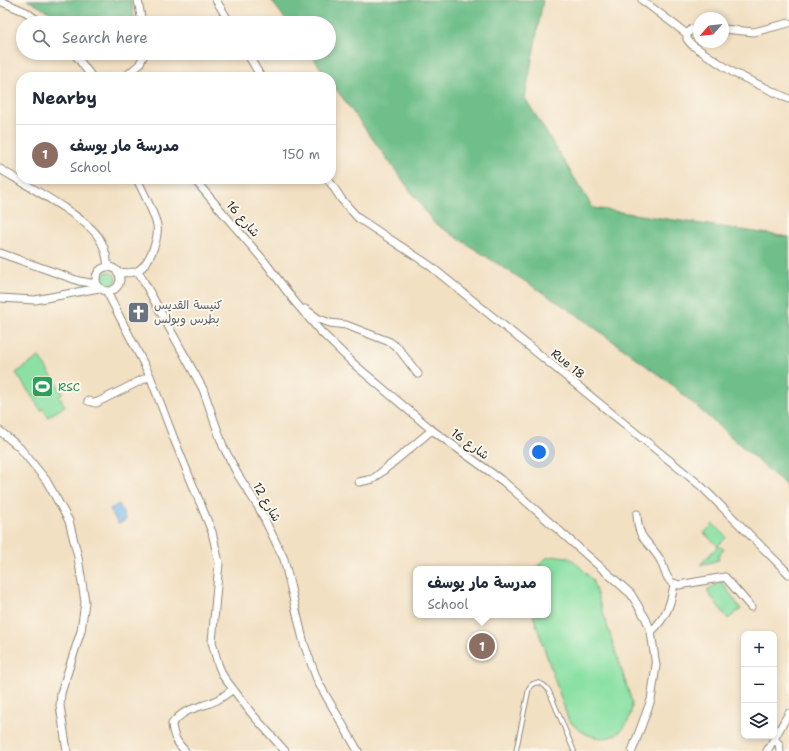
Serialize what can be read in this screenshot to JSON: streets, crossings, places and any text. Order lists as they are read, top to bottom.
{
  "streets": {
    "street": ["شارع 16", "Rue 18", "شارع 12"]
  },
  "places": {
    "church": ["كنيسة القديس بطرس وبولس"],
    "sports": ["RSC"]
  },
  "north": "bottom left",
  "page": {
    "search": "Search here",
    "heading": "Nearby",
    "list": [
      {
        "mark": "1",
        "name": "مدرسة مار يوسف",
        "note": "School",
        "value": "150 m"
      }
    ],
    "popup": ["مدرسة مار يوسف", "School"],
    "map_buttons": ["+", "−"],
    "pins": "1"
  }
}
